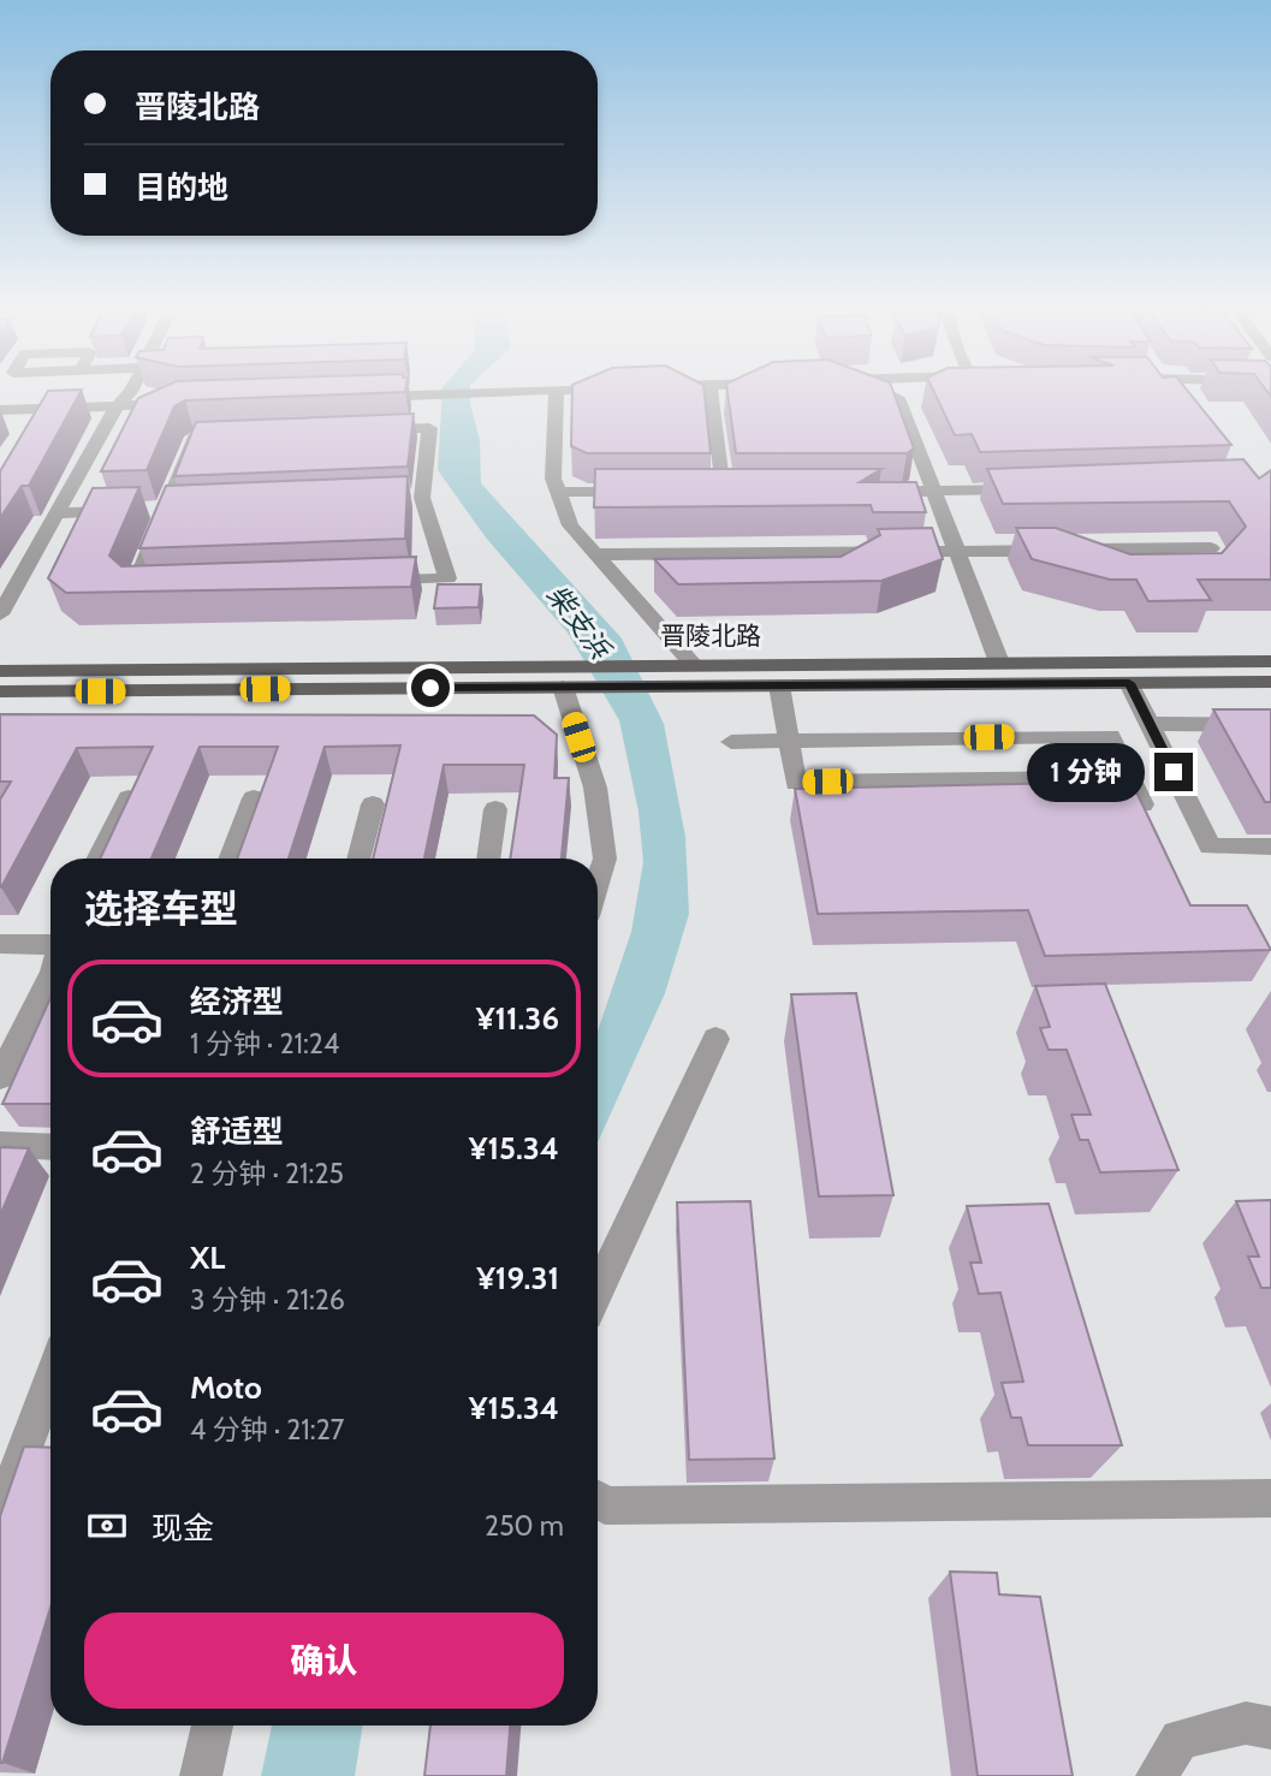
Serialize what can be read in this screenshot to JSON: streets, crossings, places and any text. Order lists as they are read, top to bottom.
{
  "streets": {
    "main road": ["晋陵北路"]
  },
  "water": ["柴支浜"],
  "page": {
    "banner": ["晋陵北路", "目的地"],
    "bubble": "1 分钟",
    "heading": "选择车型",
    "list": [
      {
        "name": "经济型",
        "note": "1 分钟 · 21:24",
        "value": "¥11.36"
      },
      {
        "name": "舒适型",
        "note": "2 分钟 · 21:25",
        "value": "¥15.34"
      },
      {
        "name": "XL",
        "note": "3 分钟 · 21:26",
        "value": "¥19.31"
      },
      {
        "name": "Moto",
        "note": "4 分钟 · 21:27",
        "value": "¥15.34"
      }
    ],
    "pay": ["现金", "250 m"],
    "buttons": "确认"
  }
}
